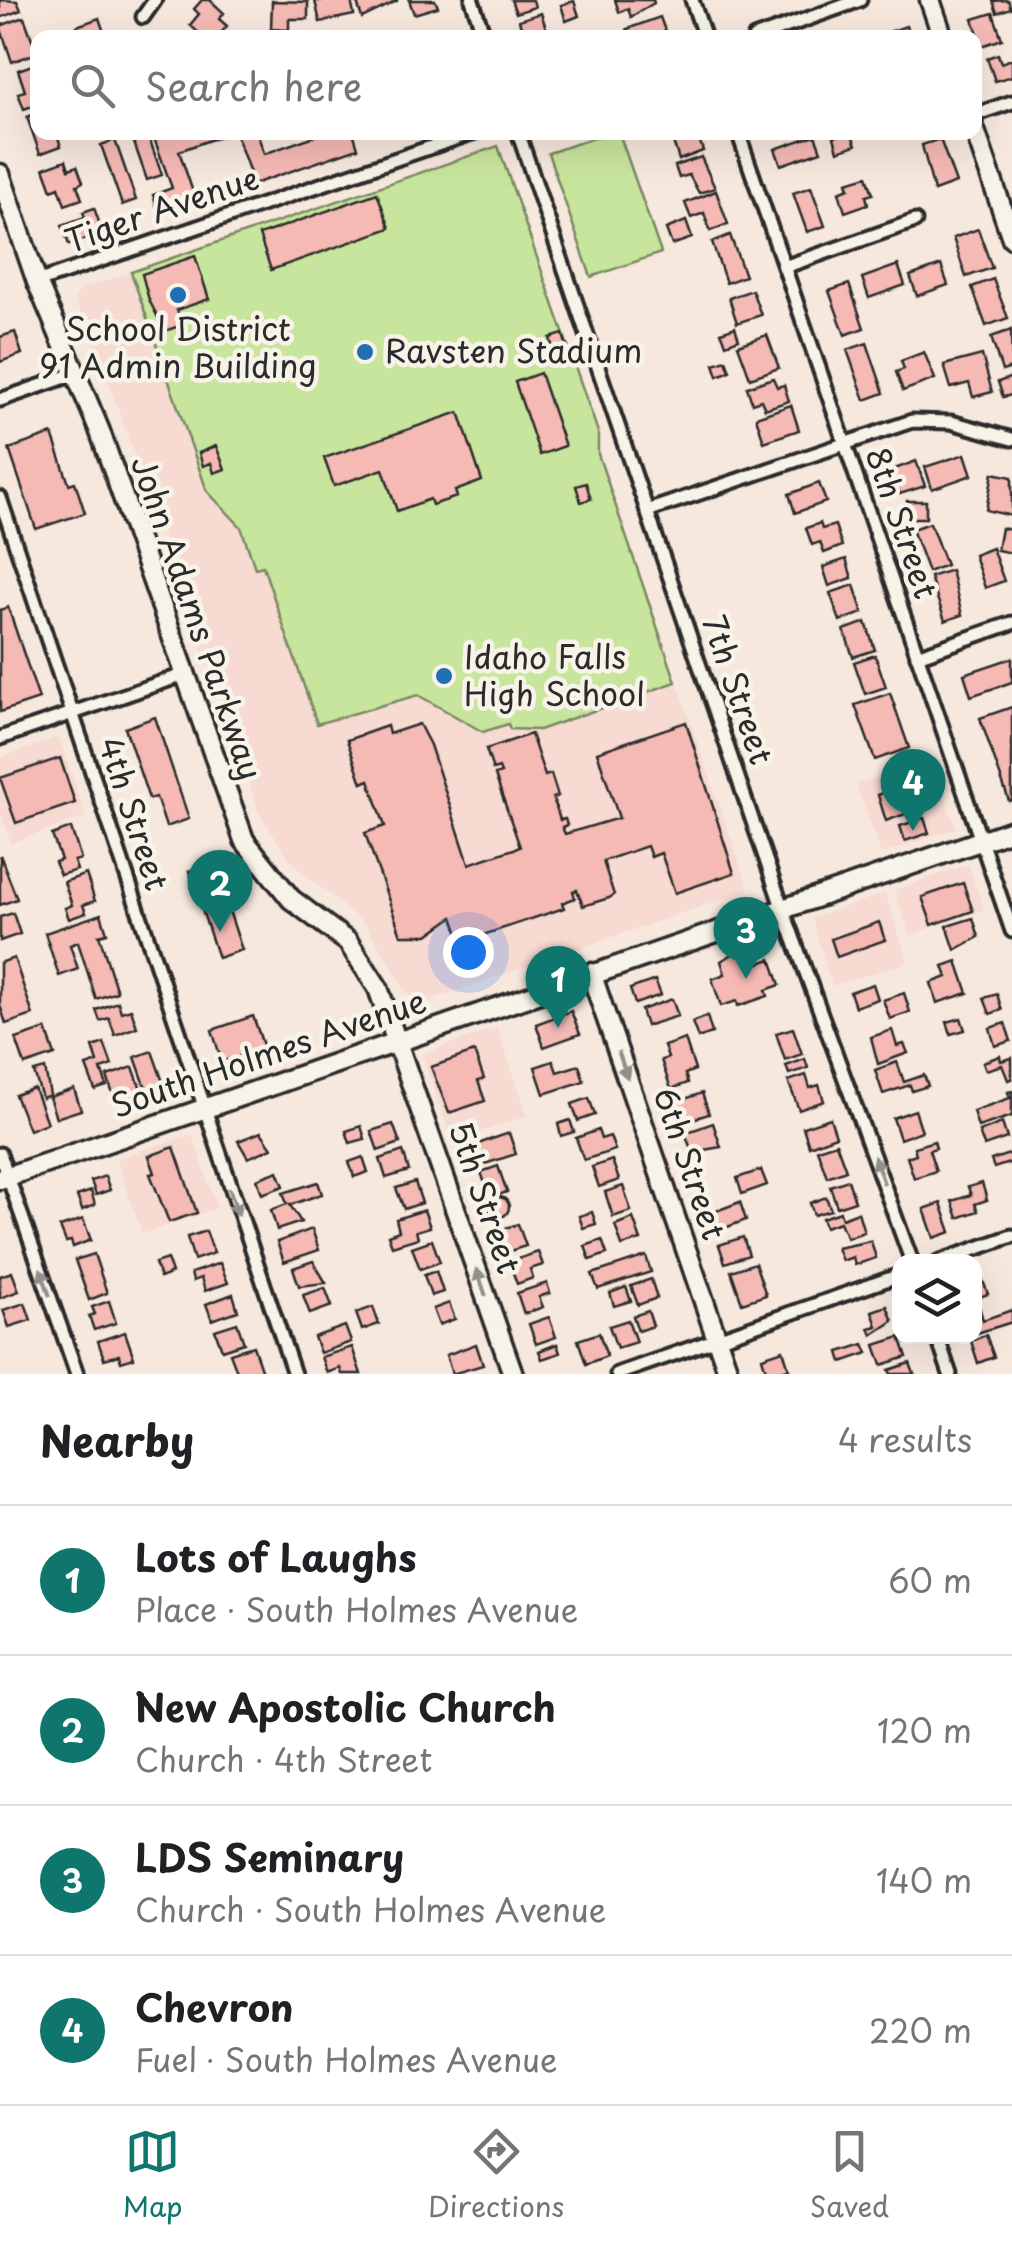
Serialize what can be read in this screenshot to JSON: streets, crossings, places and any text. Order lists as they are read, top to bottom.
{
  "streets": {
    "street": [
      "Tiger Avenue",
      "8th Street",
      "John Adams Parkway",
      "7th Street",
      "4th Street",
      "South Holmes Avenue",
      "6th Street",
      "5th Street"
    ]
  },
  "crossings": [
    ["Tiger Avenue", "John Adams Parkway"],
    ["8th Street", "South Holmes Avenue"],
    ["John Adams Parkway", "South Holmes Avenue"],
    ["John Adams Parkway", "5th Street"],
    ["7th Street", "South Holmes Avenue"],
    ["4th Street", "South Holmes Avenue"],
    ["South Holmes Avenue", "6th Street"],
    ["South Holmes Avenue", "5th Street"]
  ],
  "one_way": ["6th Street", "5th Street"],
  "places": ["School District 91 Admin Building", "Ravsten Stadium", "Idaho Falls High School"],
  "page": {
    "search": "Search here",
    "pins": [
      "4",
      "2",
      "3",
      "1"
    ],
    "heading": ["Nearby", "4 results"],
    "list": [
      {
        "mark": "1",
        "name": "Lots of Laughs",
        "note": "Place · South Holmes Avenue",
        "value": "60 m"
      },
      {
        "mark": "2",
        "name": "New Apostolic Church",
        "note": "Church · 4th Street",
        "value": "120 m"
      },
      {
        "mark": "3",
        "name": "LDS Seminary",
        "note": "Church · South Holmes Avenue",
        "value": "140 m"
      },
      {
        "mark": "4",
        "name": "Chevron",
        "note": "Fuel · South Holmes Avenue",
        "value": "220 m"
      }
    ],
    "nav": ["Map", "Directions", "Saved"]
  }
}
